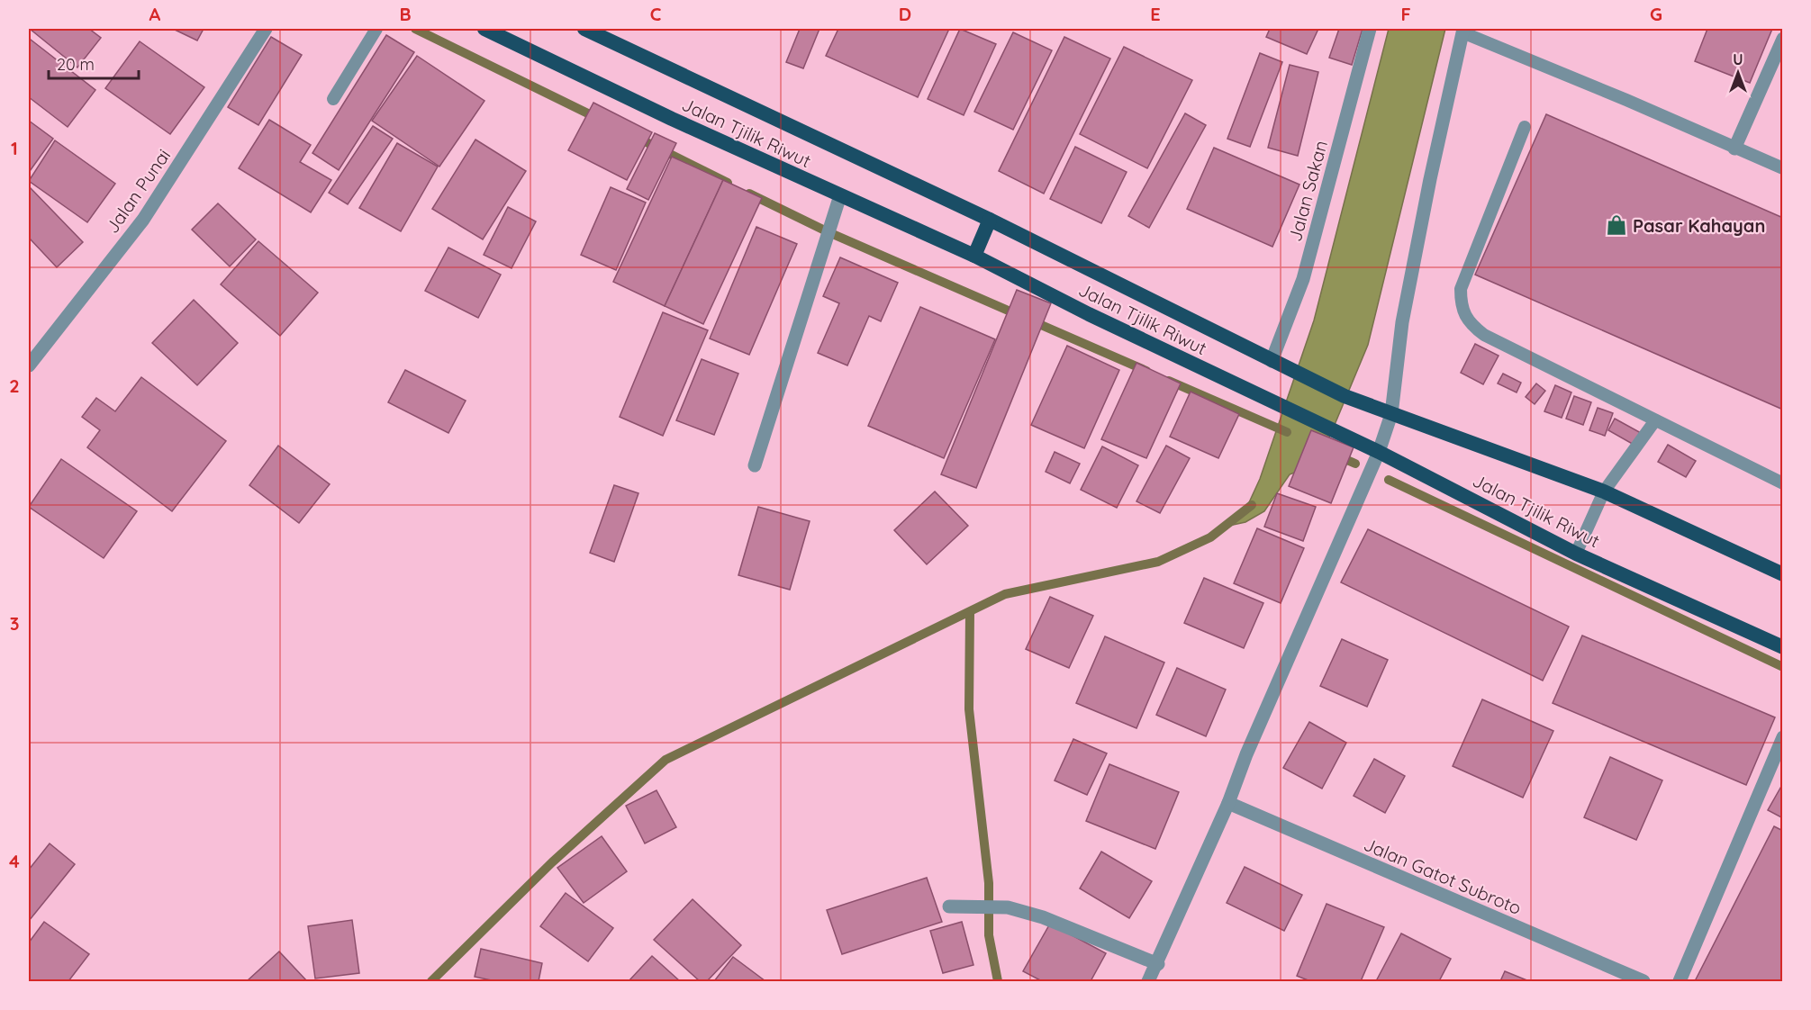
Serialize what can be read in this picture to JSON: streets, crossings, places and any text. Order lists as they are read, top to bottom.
{
  "streets": {
    "highway": ["Jalan Tjilik Riwut"],
    "street": ["Jalan Punai", "Jalan Sakan", "Jalan Gatot Subroto"]
  },
  "crossings": [
    ["Jalan Tjilik Riwut", "Jalan Sakan"]
  ],
  "places": {
    "shop": ["Pasar Kahayan"]
  },
  "scale_bar": "20 m",
  "north": "top",
  "grid": {
    "columns": [
      "A",
      "B",
      "C",
      "D",
      "E",
      "F",
      "G"
    ],
    "rows": [
      "1",
      "2",
      "3",
      "4"
    ]
  }
}
